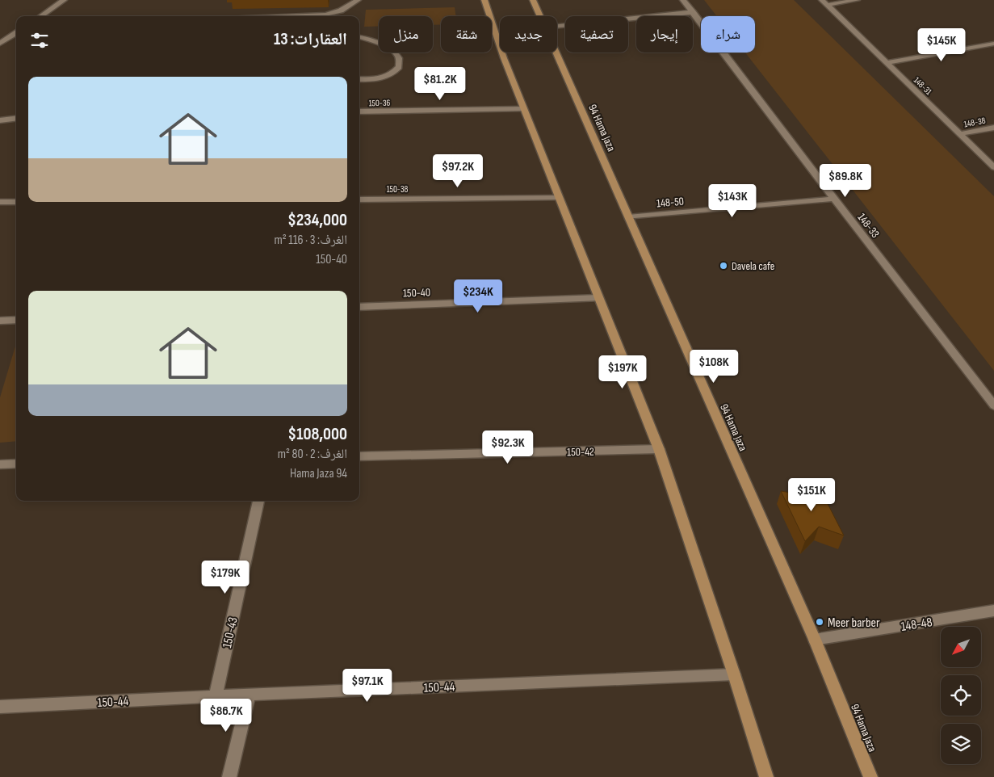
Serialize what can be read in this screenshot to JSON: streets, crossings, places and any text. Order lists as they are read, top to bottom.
{
  "streets": {
    "main road": ["94 Hama Jaza"],
    "street": [
      "148-31",
      "150-36",
      "148-38",
      "150-38",
      "148-50",
      "148-33",
      "150-40",
      "150-42",
      "148-48",
      "150-43",
      "150-44"
    ]
  },
  "crossings": [
    ["148-31", "148-38"],
    ["94 Hama Jaza", "148-50"],
    ["94 Hama Jaza", "148-48"],
    ["148-50", "148-33"],
    ["150-43", "150-44"]
  ],
  "places": ["Davela cafe", "Meer barber"],
  "north": "bottom left",
  "page": {
    "chip": [
      "شراء",
      "إيجار",
      "تصفية",
      "جديد",
      "شقة",
      "منزل"
    ],
    "heading": "العقارات: 13",
    "price": [
      "$145K",
      "$81.2K",
      "$97.2K",
      "$89.8K",
      "$143K",
      "$234K",
      "$108K",
      "$197K",
      "$92.3K",
      "$151K",
      "$179K",
      "$97.1K",
      "$86.7K"
    ],
    "list": [
      {
        "name": "$234,000",
        "note": "الغرف: 3 · 116 m² · 150-40"
      },
      {
        "name": "$108,000",
        "note": "الغرف: 2 · 80 m² · 94 Hama Jaza"
      }
    ]
  }
}
